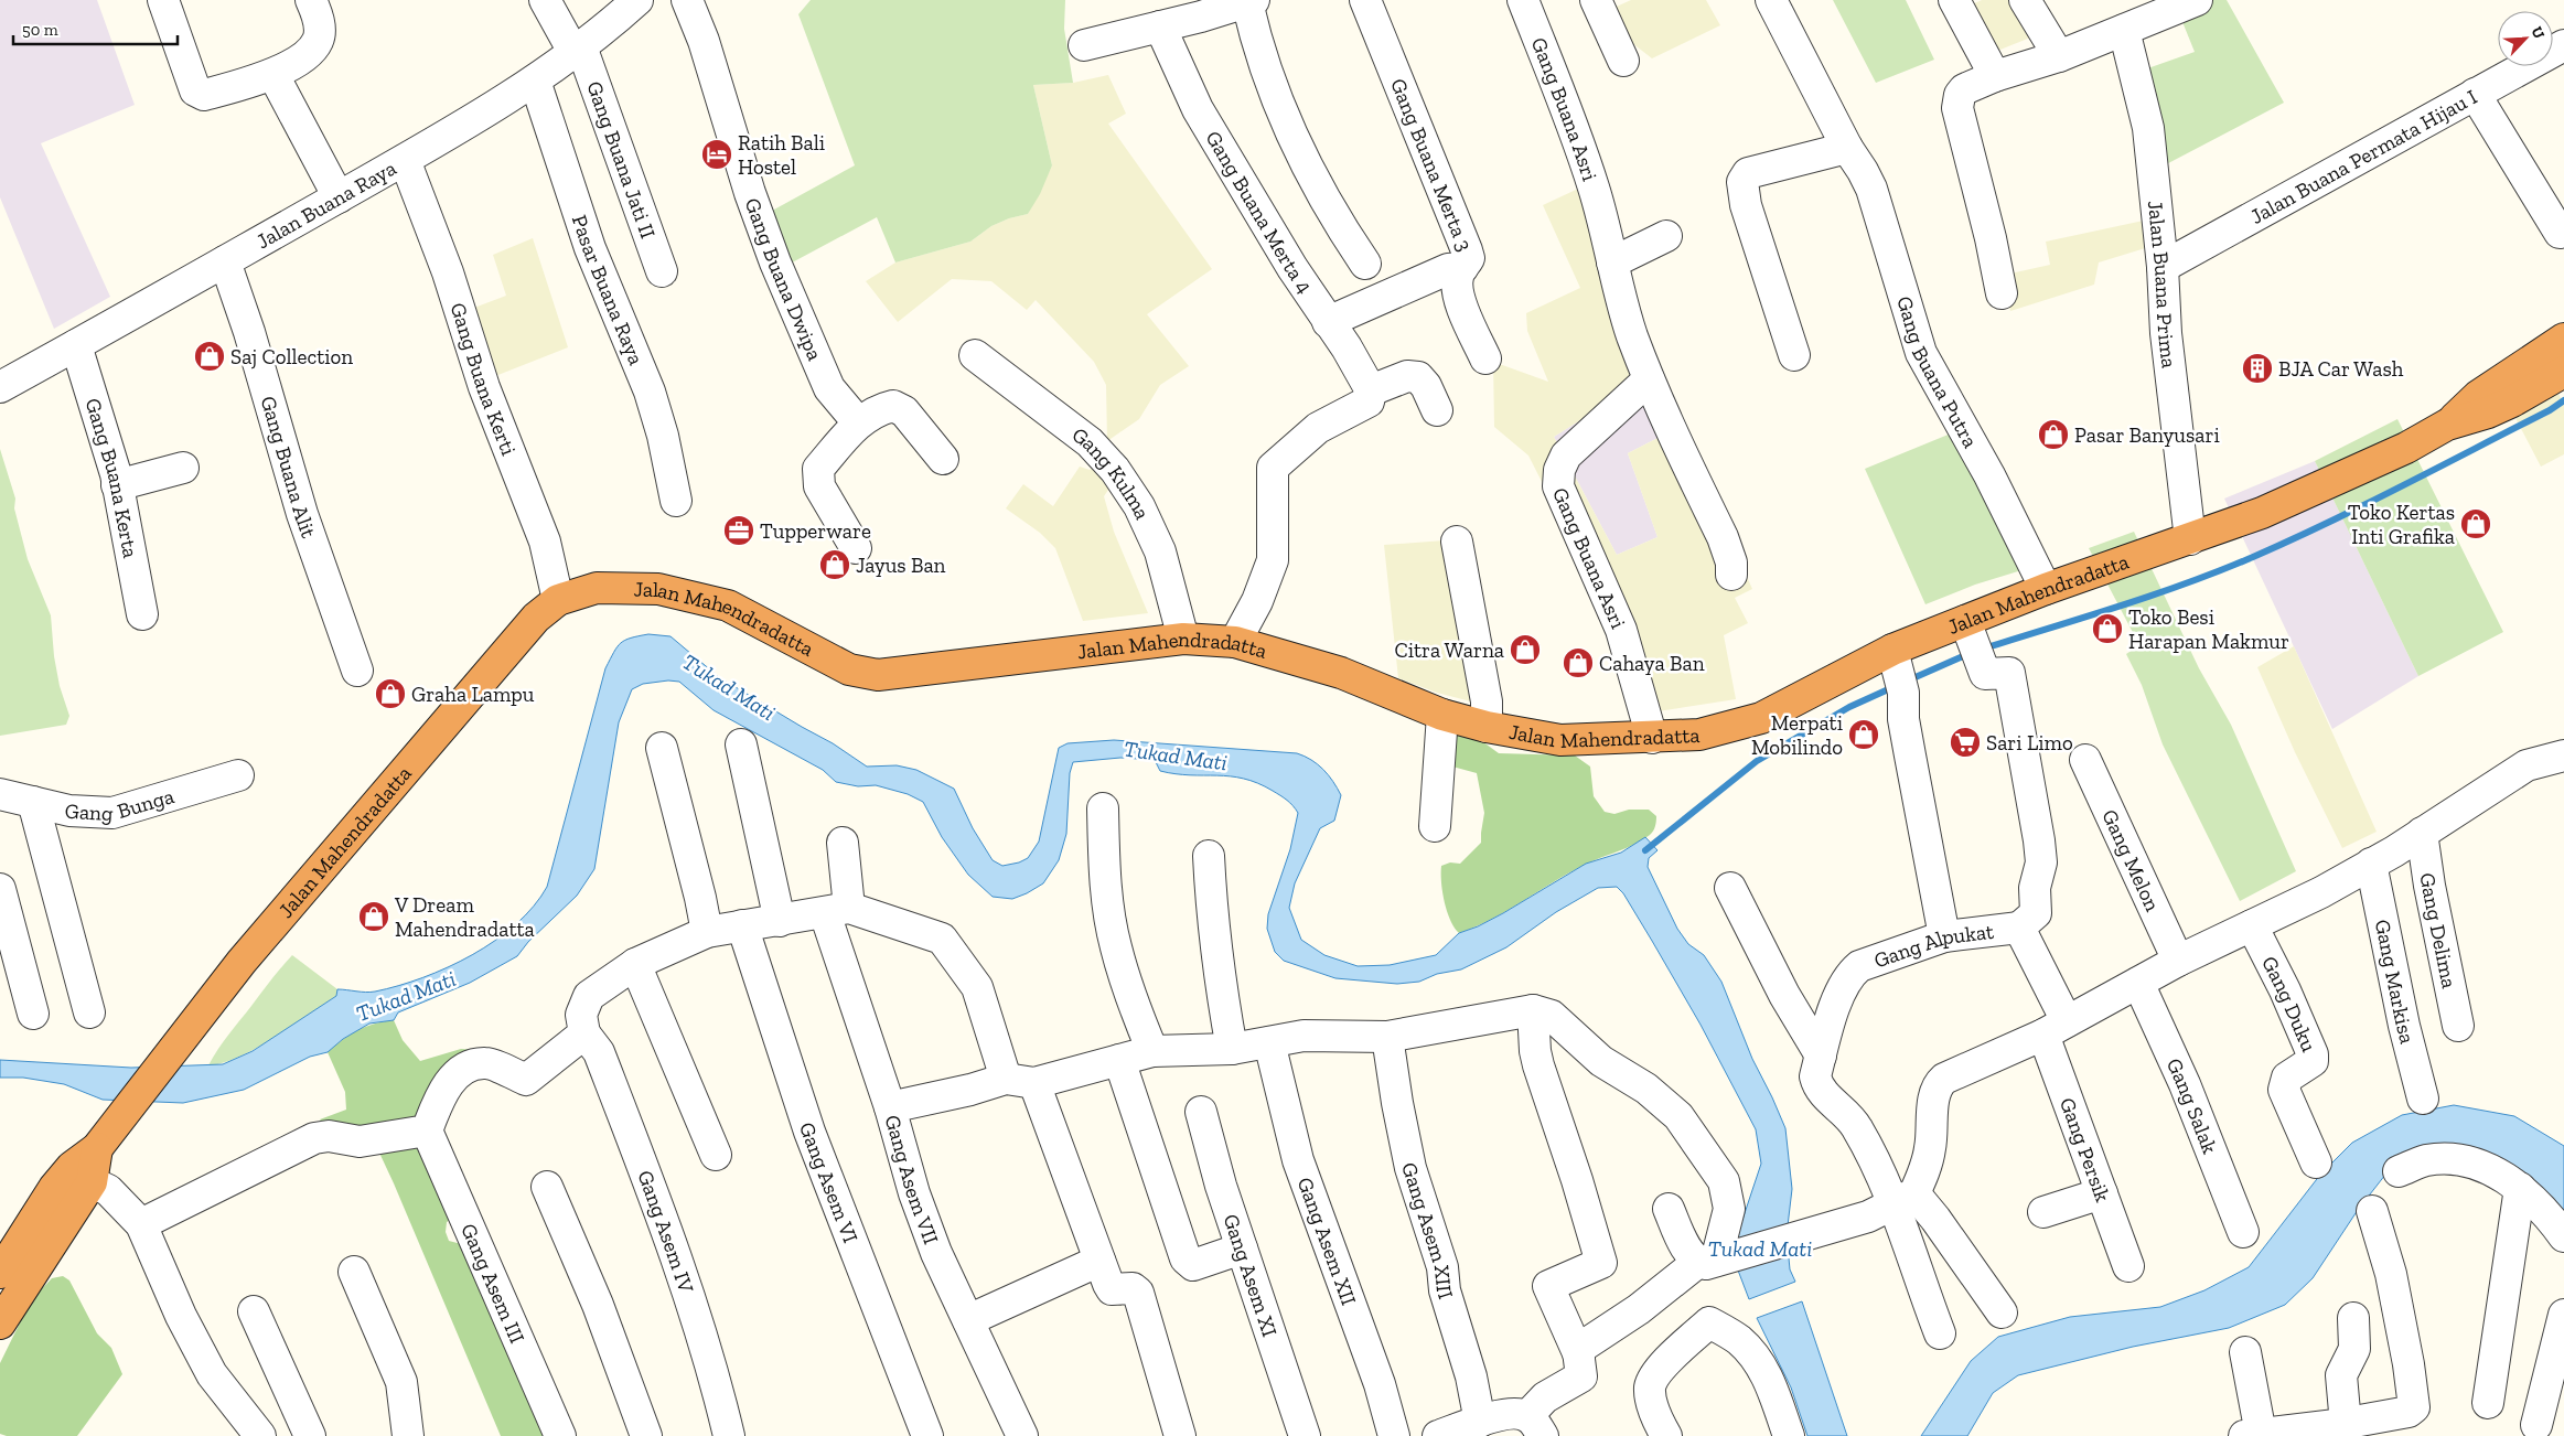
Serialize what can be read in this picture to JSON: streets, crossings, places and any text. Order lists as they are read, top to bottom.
{
  "streets": {
    "highway": ["Jalan Mahendradatta"],
    "street": [
      "Gang Buana Asri",
      "Jalan Buana Permata Hijau I",
      "Gang Buana Jati II",
      "Gang Buana Merta 3",
      "Jalan Buana Raya",
      "Gang Buana Merta 4",
      "Gang Buana Dwipa",
      "Jalan Buana Prima",
      "Pasar Buana Raya",
      "Gang Buana Putra",
      "Gang Buana Kerti",
      "Gang Buana Alit",
      "Gang Kulma",
      "Gang Buana Kerta",
      "Gang Bunga",
      "Gang Melon",
      "Gang Delima",
      "Gang Alpukat",
      "Gang Markisa",
      "Gang Duku",
      "Gang Salak",
      "Gang Persik",
      "Gang Asem VII",
      "Gang Asem VI",
      "Gang Asem IV",
      "Gang Asem XIII",
      "Gang Asem XII",
      "Gang Asem XI",
      "Gang Asem III"
    ]
  },
  "crossings": [
    ["Gang Buana Asri", "Jalan Mahendradatta"],
    ["Jalan Buana Permata Hijau I", "Jalan Buana Prima"],
    ["Gang Buana Jati II", "Jalan Buana Raya"],
    ["Jalan Buana Raya", "Pasar Buana Raya"],
    ["Jalan Buana Raya", "Gang Buana Kerti"],
    ["Jalan Buana Raya", "Gang Buana Alit"],
    ["Jalan Buana Raya", "Gang Buana Kerta"],
    ["Jalan Buana Prima", "Jalan Mahendradatta"],
    ["Gang Buana Putra", "Jalan Mahendradatta"],
    ["Gang Buana Kerti", "Jalan Mahendradatta"],
    ["Gang Kulma", "Jalan Mahendradatta"],
    ["Jalan Mahendradatta", "Gang Alpukat"],
    ["Gang Alpukat", "Gang Persik"]
  ],
  "water": ["Tukad Mati"],
  "places": {
    "hotel": ["Ratih Bali Hostel"],
    "shop": [
      "Saj Collection",
      "Pasar Banyusari",
      "Toko Kertas Inti Grafika",
      "Jayus Ban",
      "Toko Besi Harapan Makmur",
      "Citra Warna",
      "Cahaya Ban",
      "Graha Lampu",
      "Merpati Mobilindo",
      "V Dream Mahendradatta"
    ],
    "building": ["BJA Car Wash"],
    "office": ["Tupperware"],
    "supermarket": ["Sari Limo"]
  },
  "scale_bar": "50 m",
  "north": "top right"
}
